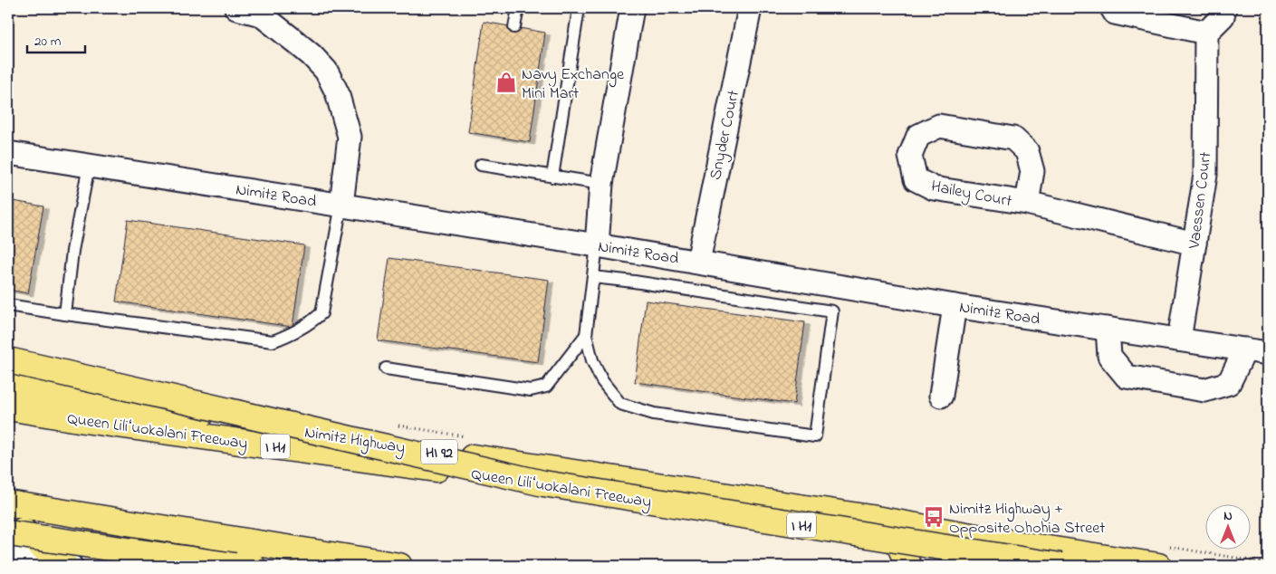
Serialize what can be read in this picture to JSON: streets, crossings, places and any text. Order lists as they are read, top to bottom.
{
  "streets": {
    "main road": [
      "Queen Liliʻuokalani Freeway",
      "Nimitz Highway",
      "I H1",
      "HI 92"
    ],
    "street": [
      "Snyder Court",
      "Hailey Court",
      "Nimitz Road",
      "Vaessen Court"
    ]
  },
  "crossings": [
    ["Snyder Court", "Nimitz Road"],
    ["Hailey Court", "Vaessen Court"],
    ["Nimitz Road", "Vaessen Court"]
  ],
  "places": {
    "shop": ["Navy Exchange Mini Mart"],
    "bus stop": ["Nimitz Highway + Opposite Ohohia Street"]
  },
  "scale_bar": "20 m",
  "north": "top"
}
